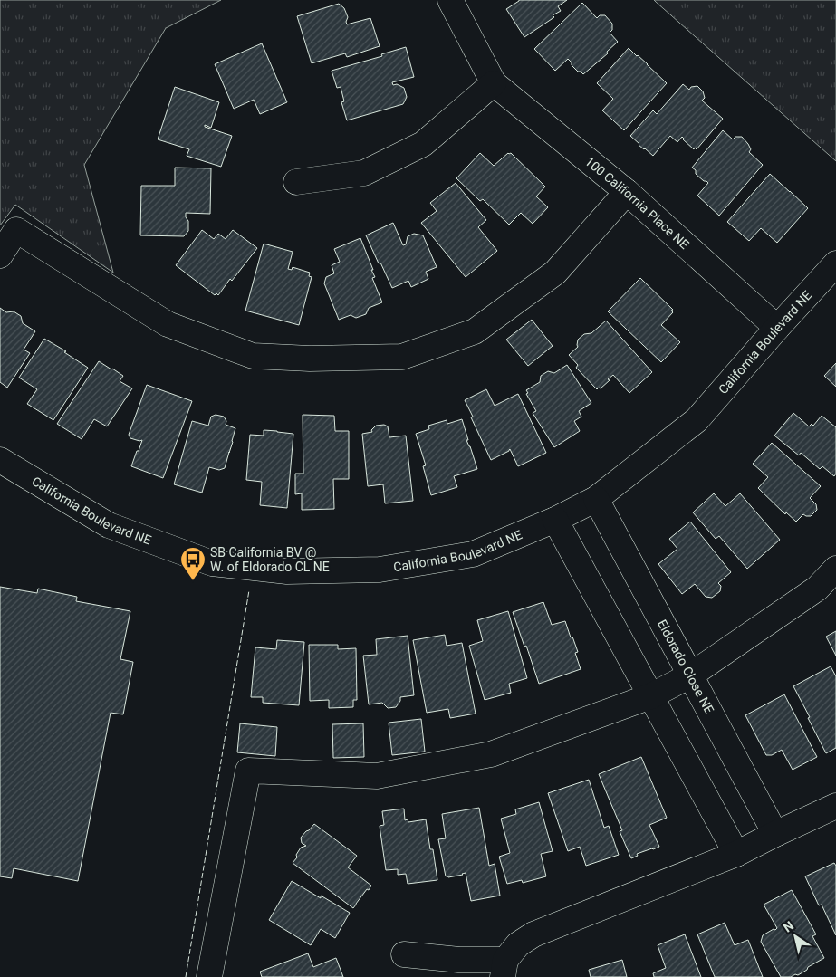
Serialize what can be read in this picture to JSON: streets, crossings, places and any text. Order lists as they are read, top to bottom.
{
  "streets": {
    "street": ["100 California Place NE", "California Boulevard NE", "Eldorado Close NE"]
  },
  "crossings": [
    ["100 California Place NE", "California Boulevard NE"],
    ["California Boulevard NE", "Eldorado Close NE"]
  ],
  "places": {
    "bus stop": ["SB California BV @ W. of Eldorado CL NE"]
  },
  "north": "top left"
}
